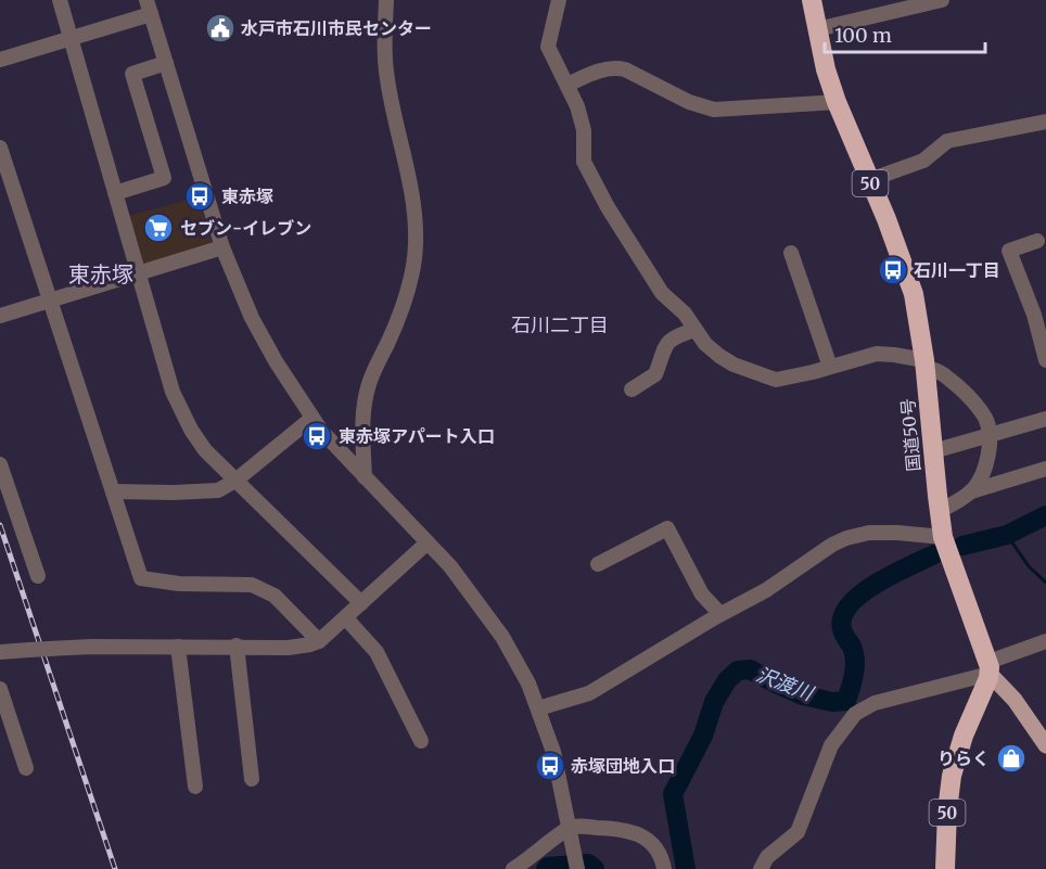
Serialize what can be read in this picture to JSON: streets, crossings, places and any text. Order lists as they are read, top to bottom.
{
  "streets": {
    "highway": ["50", "国道50号"]
  },
  "crossings": [
    ["50", "国道50号"]
  ],
  "districts": ["東赤塚", "石川二丁目"],
  "water": ["沢渡川"],
  "places": {
    "public building": ["水戸市石川市民センター"],
    "bus stop": [
      "東赤塚",
      "石川一丁目",
      "東赤塚アパート入口",
      "赤塚団地入口"
    ],
    "supermarket": ["セブン-イレブン"],
    "shop": ["りらく"]
  },
  "scale_bar": "100 m"
}
